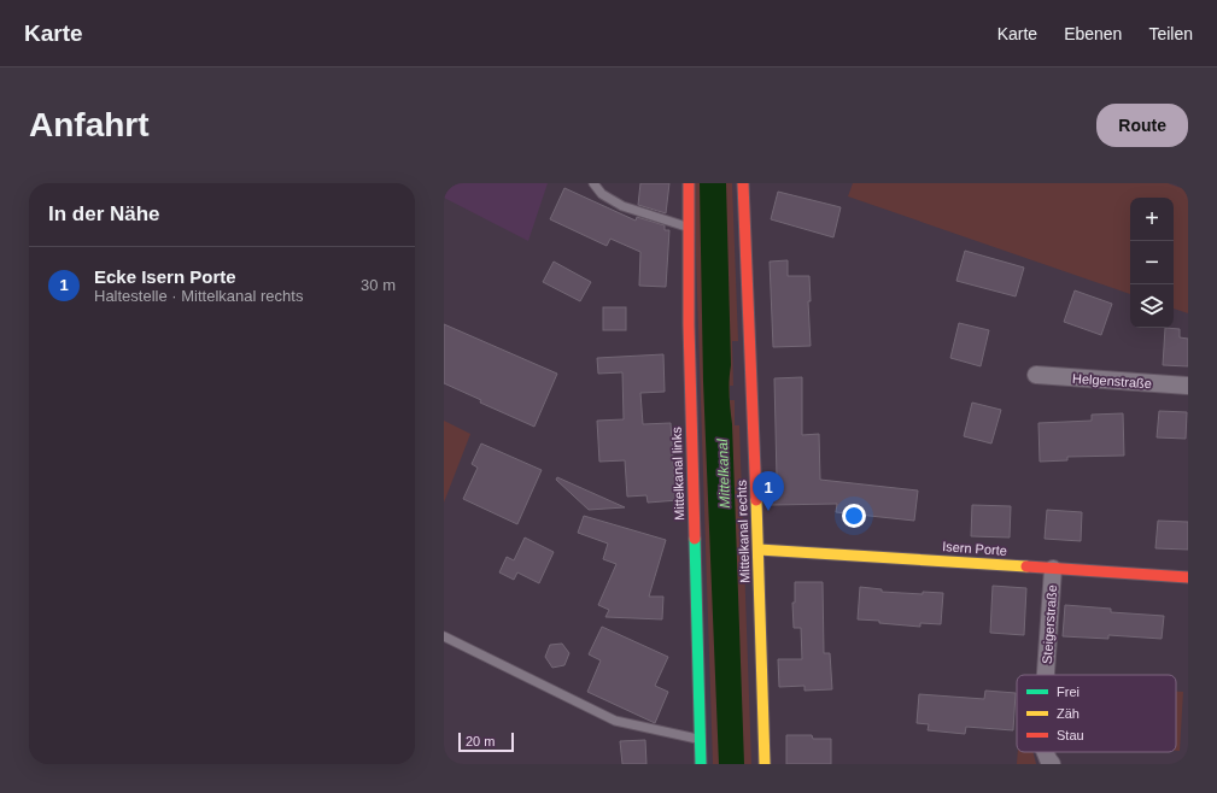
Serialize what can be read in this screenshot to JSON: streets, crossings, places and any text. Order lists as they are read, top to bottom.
{
  "streets": {
    "street": [
      "Helgenstraße",
      "Mittelkanal links",
      "Mittelkanal rechts",
      "Isern Porte",
      "Steigerstraße"
    ]
  },
  "crossings": [
    ["Mittelkanal rechts", "Isern Porte"],
    ["Isern Porte", "Steigerstraße"]
  ],
  "water": ["Mittelkanal"],
  "legend": ["Frei", "Zäh", "Stau"],
  "scale_bar": "20 m",
  "page": {
    "header": "Karte",
    "nav": ["Karte", "Ebenen", "Teilen"],
    "buttons": "Route",
    "title": "Anfahrt",
    "heading": "In der Nähe",
    "map_buttons": ["+", "−"],
    "list": [
      {
        "mark": "1",
        "name": "Ecke Isern Porte",
        "note": "Haltestelle · Mittelkanal rechts",
        "value": "30 m"
      }
    ],
    "pins": "1",
    "scale": "20 m"
  }
}
